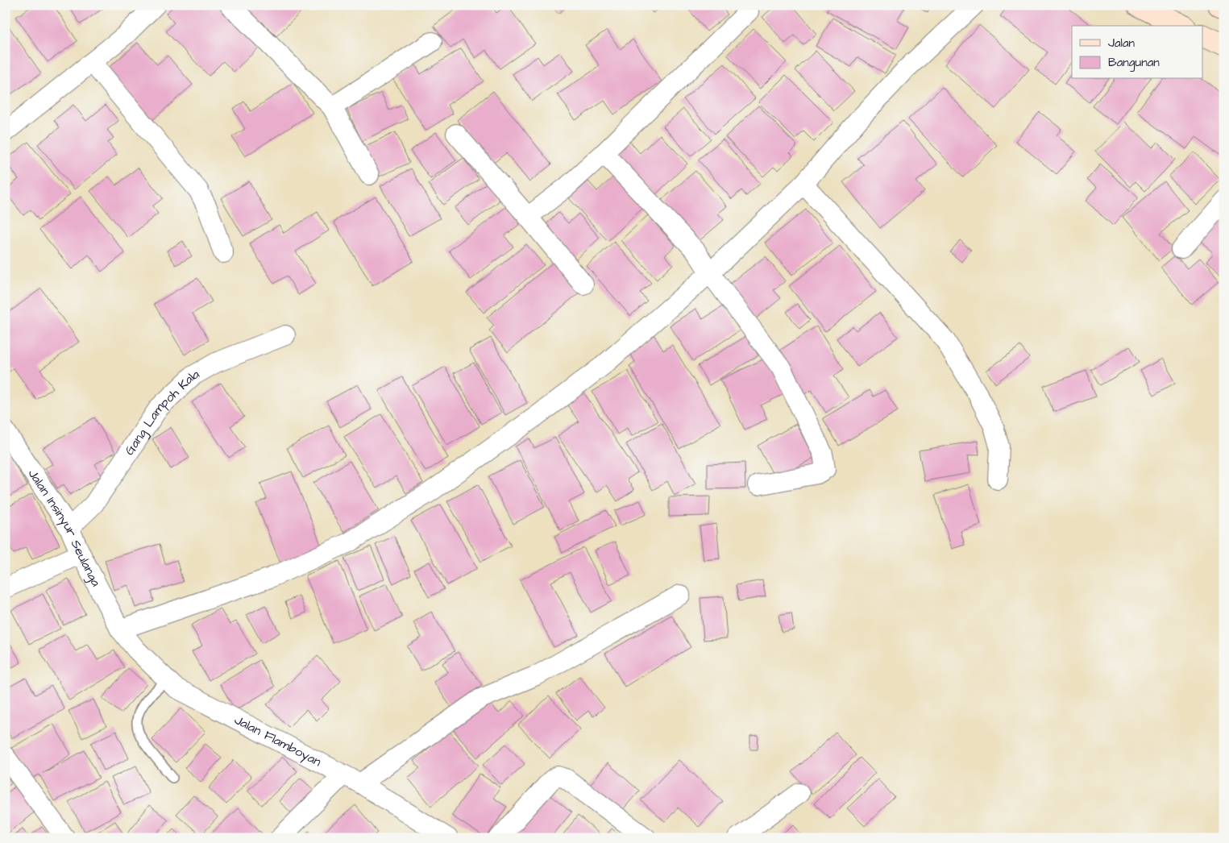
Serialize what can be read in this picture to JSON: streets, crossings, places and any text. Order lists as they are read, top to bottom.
{
  "streets": {
    "street": ["Gang Lampoh Kala", "Jalan Insinyur Seulanga", "Jalan Flamboyan"]
  },
  "crossings": [
    ["Gang Lampoh Kala", "Jalan Insinyur Seulanga"],
    ["Jalan Insinyur Seulanga", "Jalan Flamboyan"]
  ],
  "legend": ["Jalan", "Bangunan"]
}
